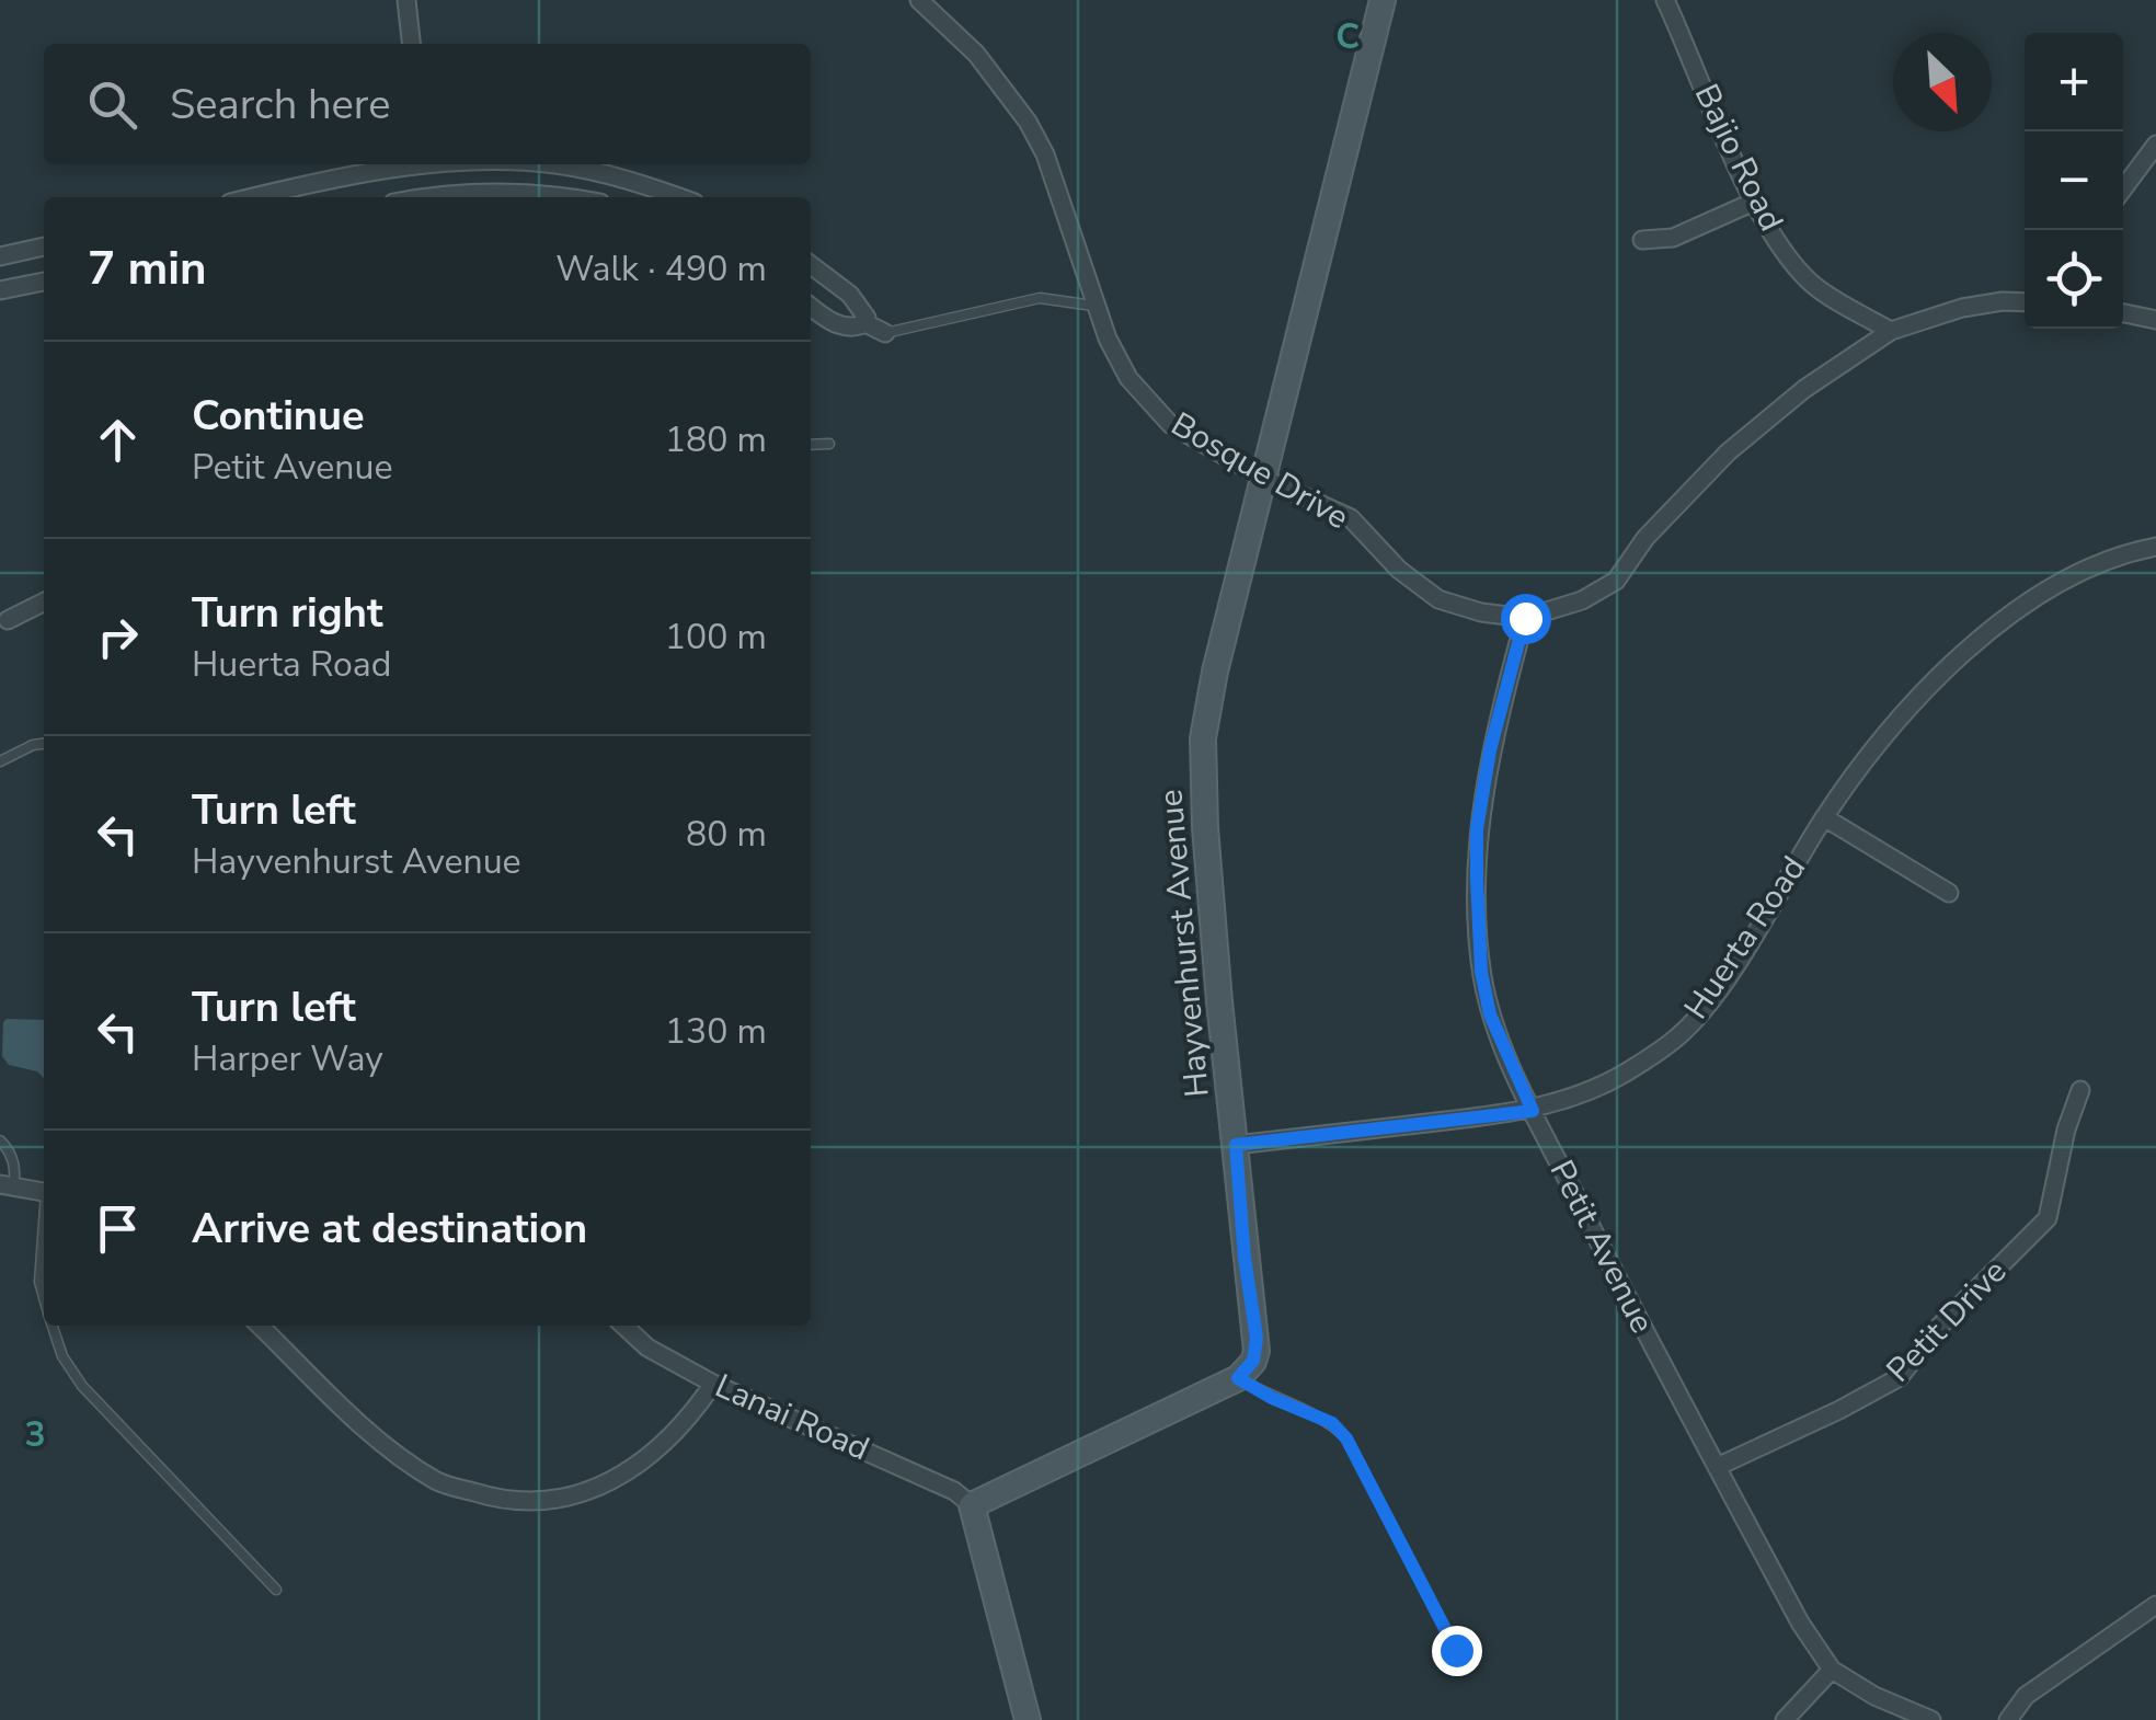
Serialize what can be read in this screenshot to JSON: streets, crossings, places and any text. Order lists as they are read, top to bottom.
{
  "streets": {
    "main road": ["Hayvenhurst Avenue"],
    "street": [
      "Bajio Road",
      "Bosque Drive",
      "Huerta Road",
      "Petit Avenue",
      "Petit Drive",
      "Lanai Road"
    ]
  },
  "crossings": [
    ["Bajio Road", "Bosque Drive"],
    ["Bosque Drive", "Hayvenhurst Avenue"],
    ["Bosque Drive", "Petit Avenue"],
    ["Huerta Road", "Hayvenhurst Avenue"],
    ["Huerta Road", "Petit Avenue"],
    ["Petit Avenue", "Petit Drive"]
  ],
  "north": "bottom right",
  "page": {
    "map_buttons": ["+", "−"],
    "search": "Search here",
    "heading": ["7 min", "Walk · 490 m"],
    "list": [
      ["Continue", "Petit Avenue", "180 m"],
      ["Turn right", "Huerta Road", "100 m"],
      ["Turn left", "Hayvenhurst Avenue", "80 m"],
      ["Turn left", "Harper Way", "130 m"],
      "Arrive at destination"
    ]
  },
  "grid": {
    "columns": ["C"],
    "rows": ["3"]
  }
}
